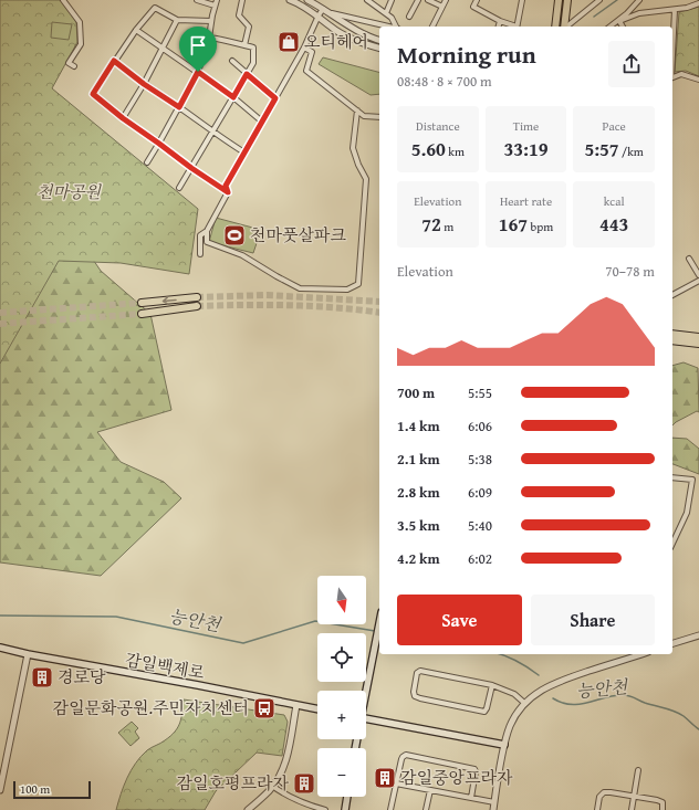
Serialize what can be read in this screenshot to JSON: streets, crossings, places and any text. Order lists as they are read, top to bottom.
{
  "streets": {
    "main road": ["감일백제로"]
  },
  "water": ["능안천"],
  "parks": ["천마공원"],
  "places": {
    "shop": ["오티헤어"],
    "sports": ["천마풋살파크"],
    "building": ["경로당", "감일중앙프라자", "감일호평프라자"],
    "bus stop": ["감일문화공원.주민자치센터"]
  },
  "scale_bar": "100 m",
  "north": "bottom",
  "page": {
    "heading": ["Morning run", "08:48 · 8 × 700 m"],
    "stats": [
      ["Distance", "5.60 km"],
      ["Time", "33:19"],
      ["Pace", "5:57 /km"],
      ["Elevation", "72 m"],
      ["Heart rate", "167 bpm"],
      ["kcal", "443"]
    ],
    "chart": ["Elevation", "70–78 m"],
    "list": [
      {
        "name": "700 m",
        "note": "5:55"
      },
      {
        "name": "1.4 km",
        "note": "6:06"
      },
      {
        "name": "2.1 km",
        "note": "5:38"
      },
      {
        "name": "2.8 km",
        "note": "6:09"
      },
      {
        "name": "3.5 km",
        "note": "5:40"
      },
      {
        "name": "4.2 km",
        "note": "6:02"
      }
    ],
    "map_buttons": ["+", "−"],
    "buttons": ["Save", "Share"],
    "scale": "100 m"
  }
}
